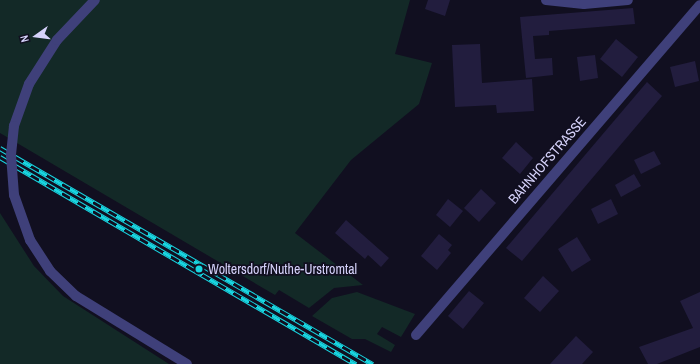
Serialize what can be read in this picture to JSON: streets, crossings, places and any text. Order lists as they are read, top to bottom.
{
  "streets": {
    "street": ["BAHNHOFSTRASSE"]
  },
  "places": ["Woltersdorf/Nuthe-Urstromtal"],
  "north": "left"
}
